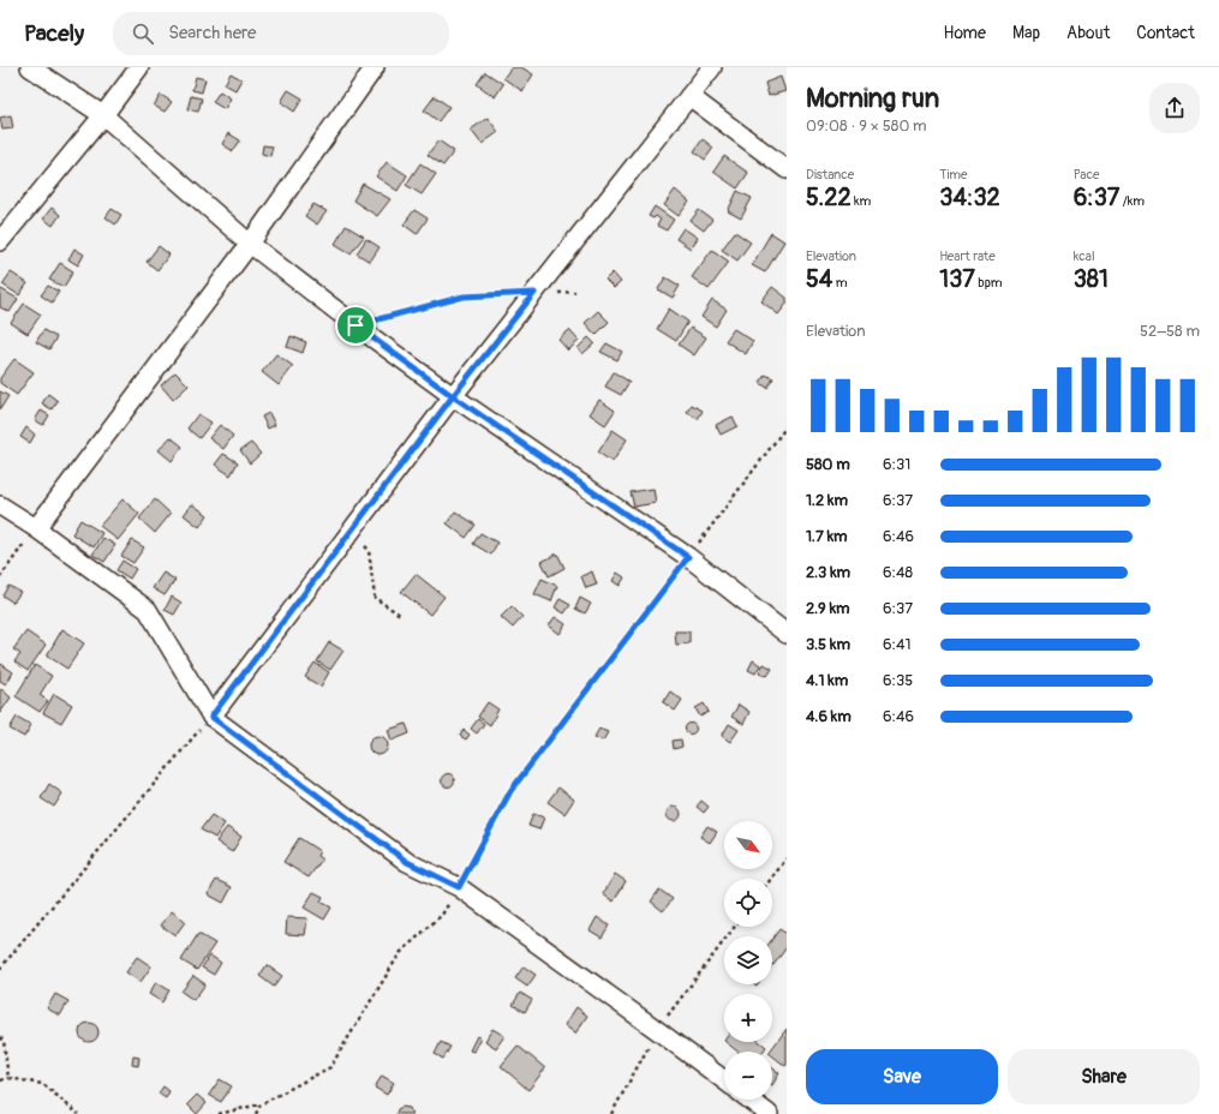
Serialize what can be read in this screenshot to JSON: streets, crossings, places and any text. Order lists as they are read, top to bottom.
{
  "north": "bottom right",
  "page": {
    "header": "Pacely",
    "search": "Search here",
    "nav": [
      "Home",
      "Map",
      "About",
      "Contact"
    ],
    "heading": ["Morning run", "09:08 · 9 × 580 m"],
    "stats": [
      ["Distance", "5.22 km"],
      ["Time", "34:32"],
      ["Pace", "6:37 /km"],
      ["Elevation", "54 m"],
      ["Heart rate", "137 bpm"],
      ["kcal", "381"]
    ],
    "chart": ["Elevation", "52–58 m"],
    "list": [
      {
        "name": "580 m",
        "note": "6:31"
      },
      {
        "name": "1.2 km",
        "note": "6:37"
      },
      {
        "name": "1.7 km",
        "note": "6:46"
      },
      {
        "name": "2.3 km",
        "note": "6:48"
      },
      {
        "name": "2.9 km",
        "note": "6:37"
      },
      {
        "name": "3.5 km",
        "note": "6:41"
      },
      {
        "name": "4.1 km",
        "note": "6:35"
      },
      {
        "name": "4.6 km",
        "note": "6:46"
      }
    ],
    "map_buttons": ["+", "−"],
    "buttons": ["Save", "Share"]
  }
}
